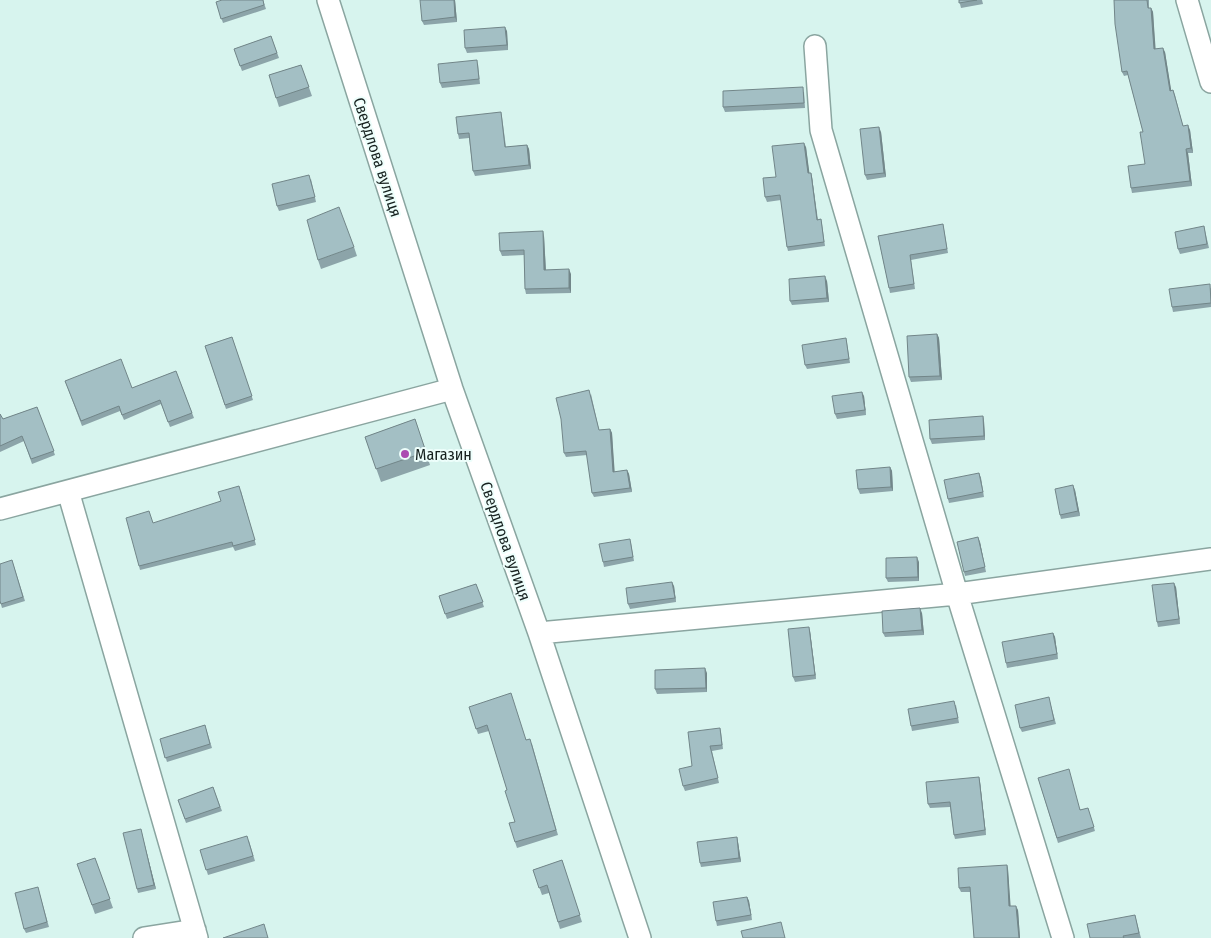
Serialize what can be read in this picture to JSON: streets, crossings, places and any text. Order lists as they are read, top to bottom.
{
  "streets": {
    "street": ["Свердлова вулиця"]
  },
  "places": ["Mагазин"]
}
